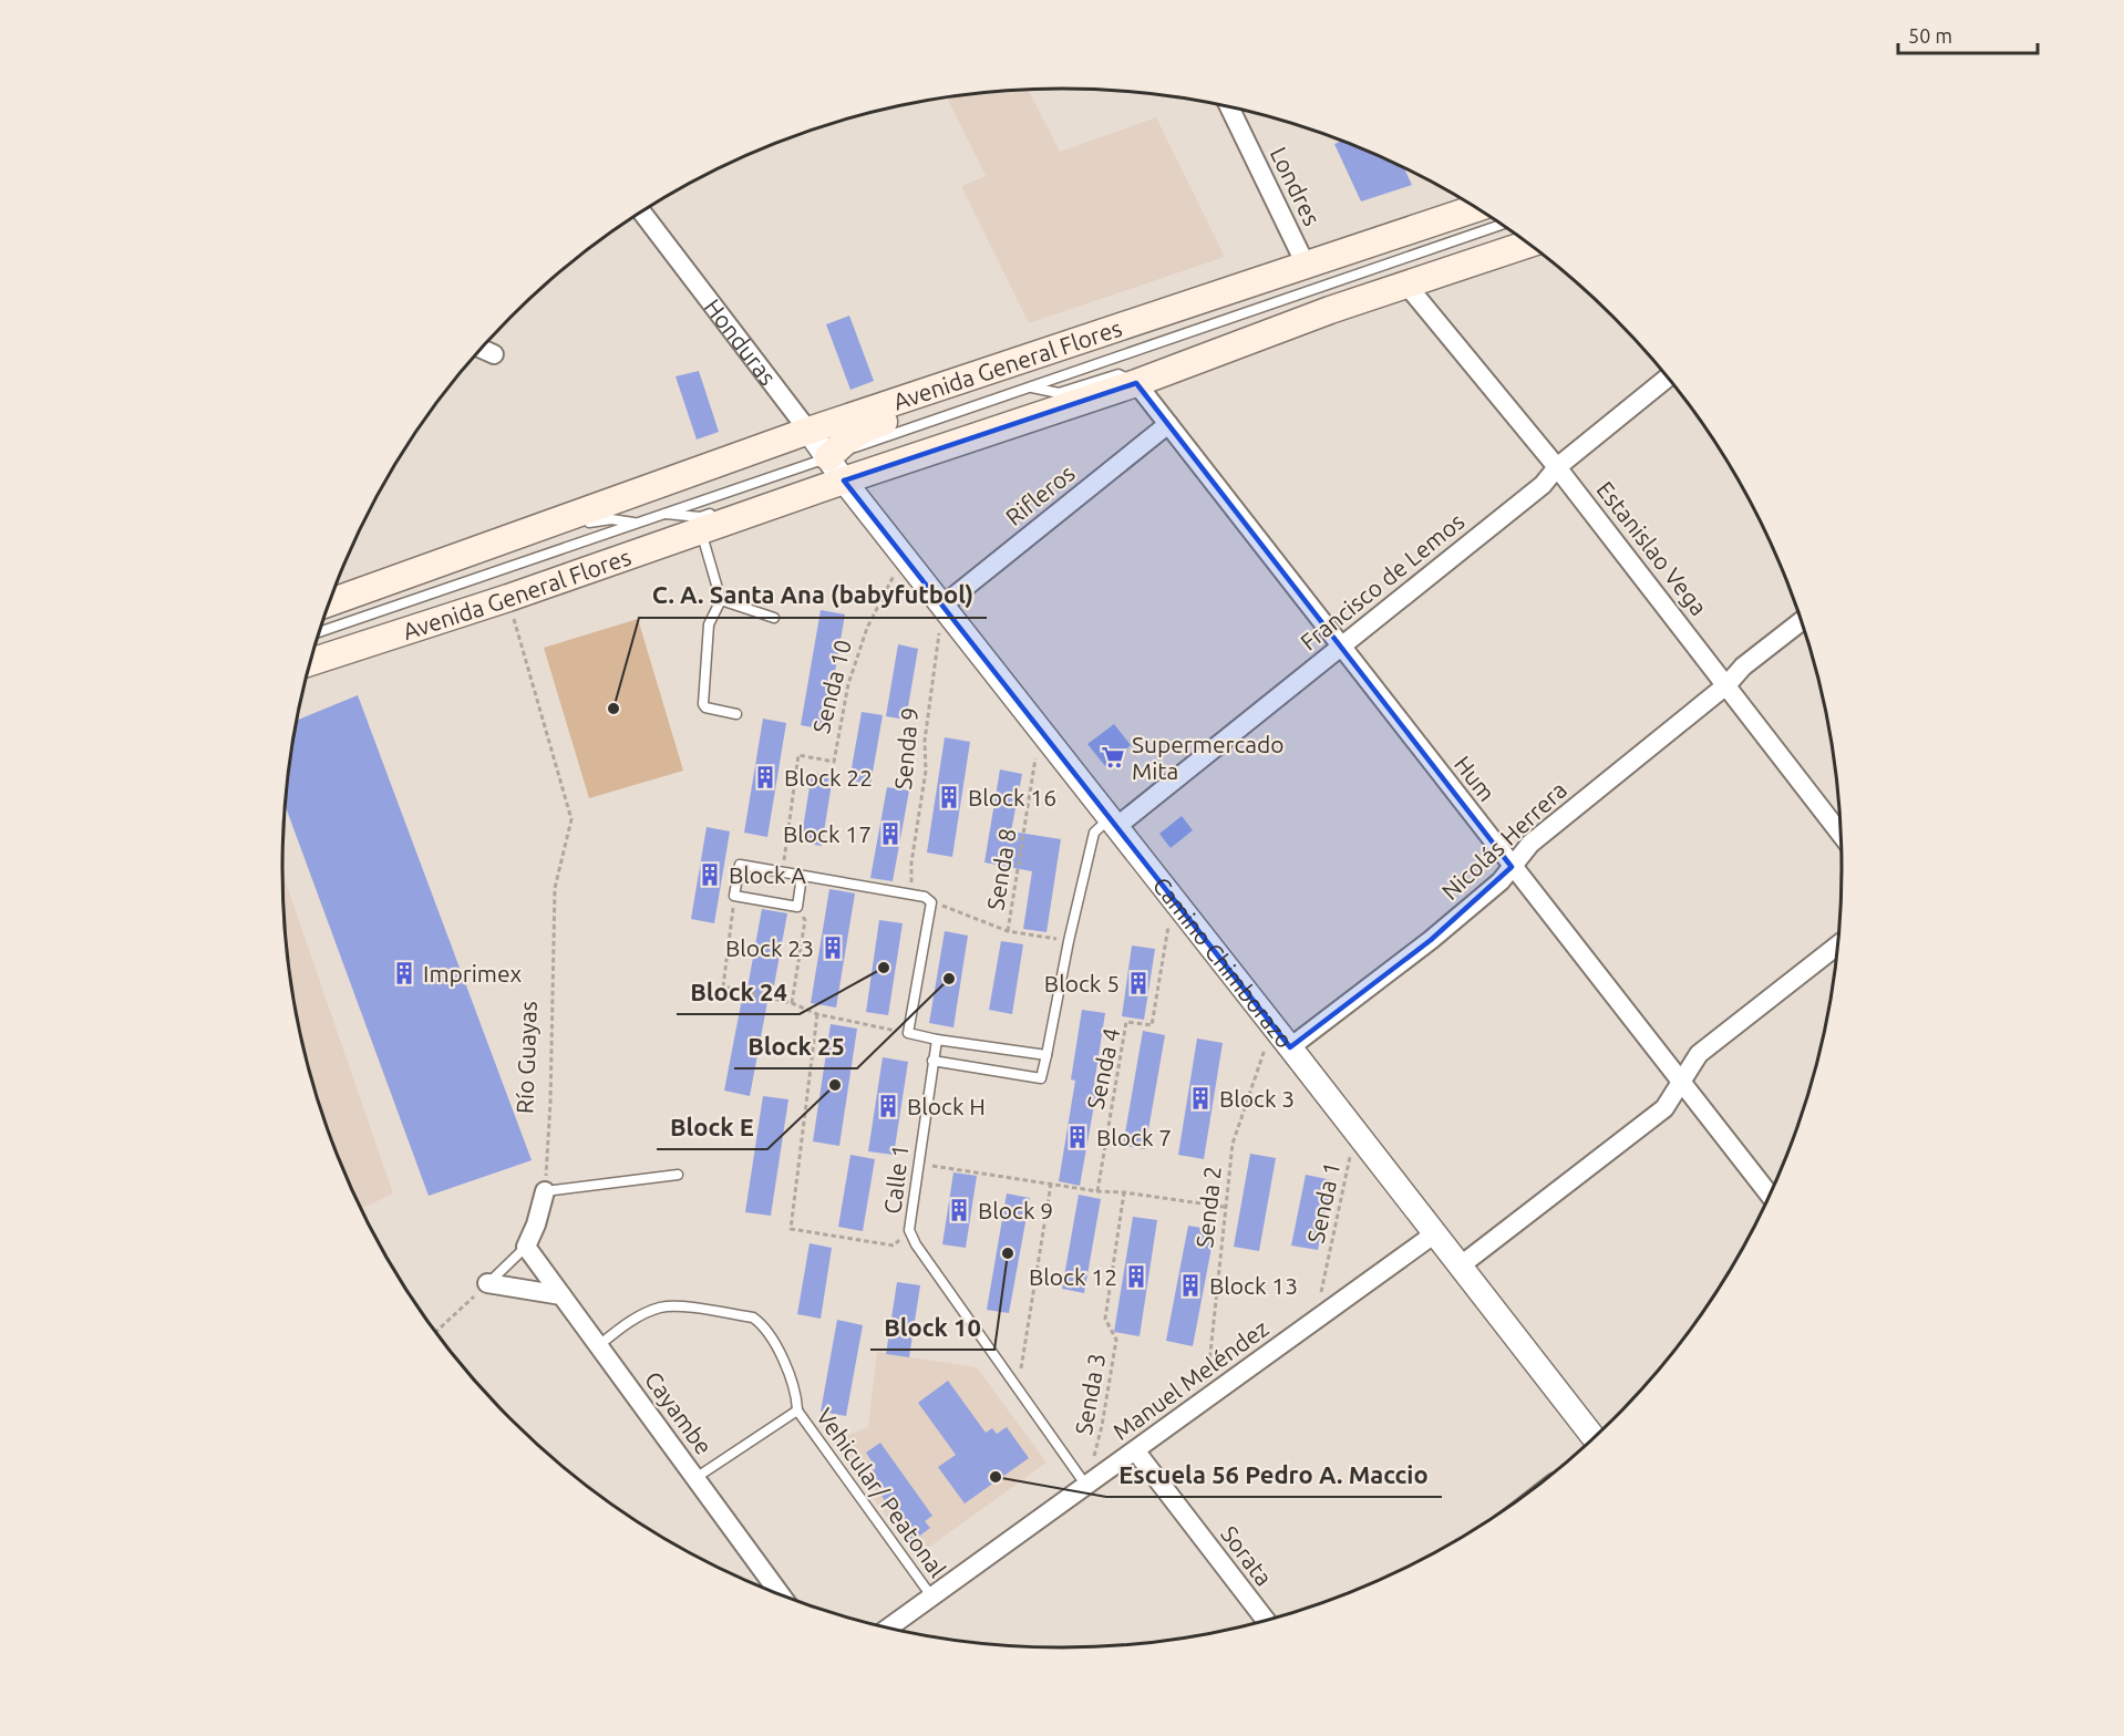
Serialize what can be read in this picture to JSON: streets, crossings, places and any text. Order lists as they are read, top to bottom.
{
  "streets": {
    "main road": ["Avenida General Flores"],
    "street": [
      "Londres",
      "Honduras",
      "Rifleros",
      "Estanislao Vega",
      "Francisco de Lemos",
      "Hum",
      "Nicolás Herrera",
      "Camino Chimborazo",
      "Manuel Meléndez",
      "Cayambe",
      "Sorata"
    ],
    "lane": ["Calle 1", "Vehicular/ Peatonal"],
    "path": [
      "Senda 10",
      "Senda 9",
      "Senda 8",
      "Río Guayas",
      "Senda 4",
      "Senda 1",
      "Senda 2",
      "Senda 3"
    ]
  },
  "crossings": [
    ["Londres", "Avenida General Flores"],
    ["Honduras", "Avenida General Flores"],
    ["Honduras", "Camino Chimborazo"],
    ["Avenida General Flores", "Estanislao Vega"],
    ["Avenida General Flores", "Hum"],
    ["Avenida General Flores", "Camino Chimborazo"],
    ["Avenida General Flores", "Río Guayas"],
    ["Rifleros", "Senda 9"],
    ["Rifleros", "Hum"],
    ["Rifleros", "Camino Chimborazo"],
    ["Estanislao Vega", "Francisco de Lemos"],
    ["Estanislao Vega", "Nicolás Herrera"],
    ["Francisco de Lemos", "Hum"],
    ["Francisco de Lemos", "Camino Chimborazo"],
    ["Senda 10", "Camino Chimborazo"],
    ["Senda 9", "Camino Chimborazo"],
    ["Hum", "Nicolás Herrera"],
    ["Nicolás Herrera", "Camino Chimborazo"],
    ["Senda 8", "Camino Chimborazo"],
    ["Camino Chimborazo", "Senda 4"],
    ["Camino Chimborazo", "Senda 1"],
    ["Camino Chimborazo", "Senda 2"],
    ["Camino Chimborazo", "Manuel Meléndez"],
    ["Calle 1", "Manuel Meléndez"],
    ["Calle 1", "Senda 3"],
    ["Senda 1", "Manuel Meléndez"],
    ["Senda 2", "Manuel Meléndez"],
    ["Manuel Meléndez", "Senda 3"],
    ["Manuel Meléndez", "Vehicular/ Peatonal"],
    ["Manuel Meléndez", "Sorata"],
    ["Cayambe", "Vehicular/ Peatonal"]
  ],
  "places": {
    "other": [
      "C. A. Santa Ana (babyfutbol)",
      "Block 24",
      "Block 25",
      "Block E",
      "Block 10",
      "Escuela 56 Pedro A. Maccio"
    ],
    "supermarket": ["Supermercado Mita"],
    "building": [
      "Block 22",
      "Block 16",
      "Block 17",
      "Block A",
      "Block 23",
      "Imprimex",
      "Block 5",
      "Block 3",
      "Block H",
      "Block 7",
      "Block 9",
      "Block 12",
      "Block 13"
    ]
  },
  "scale_bar": "50 m"
}
